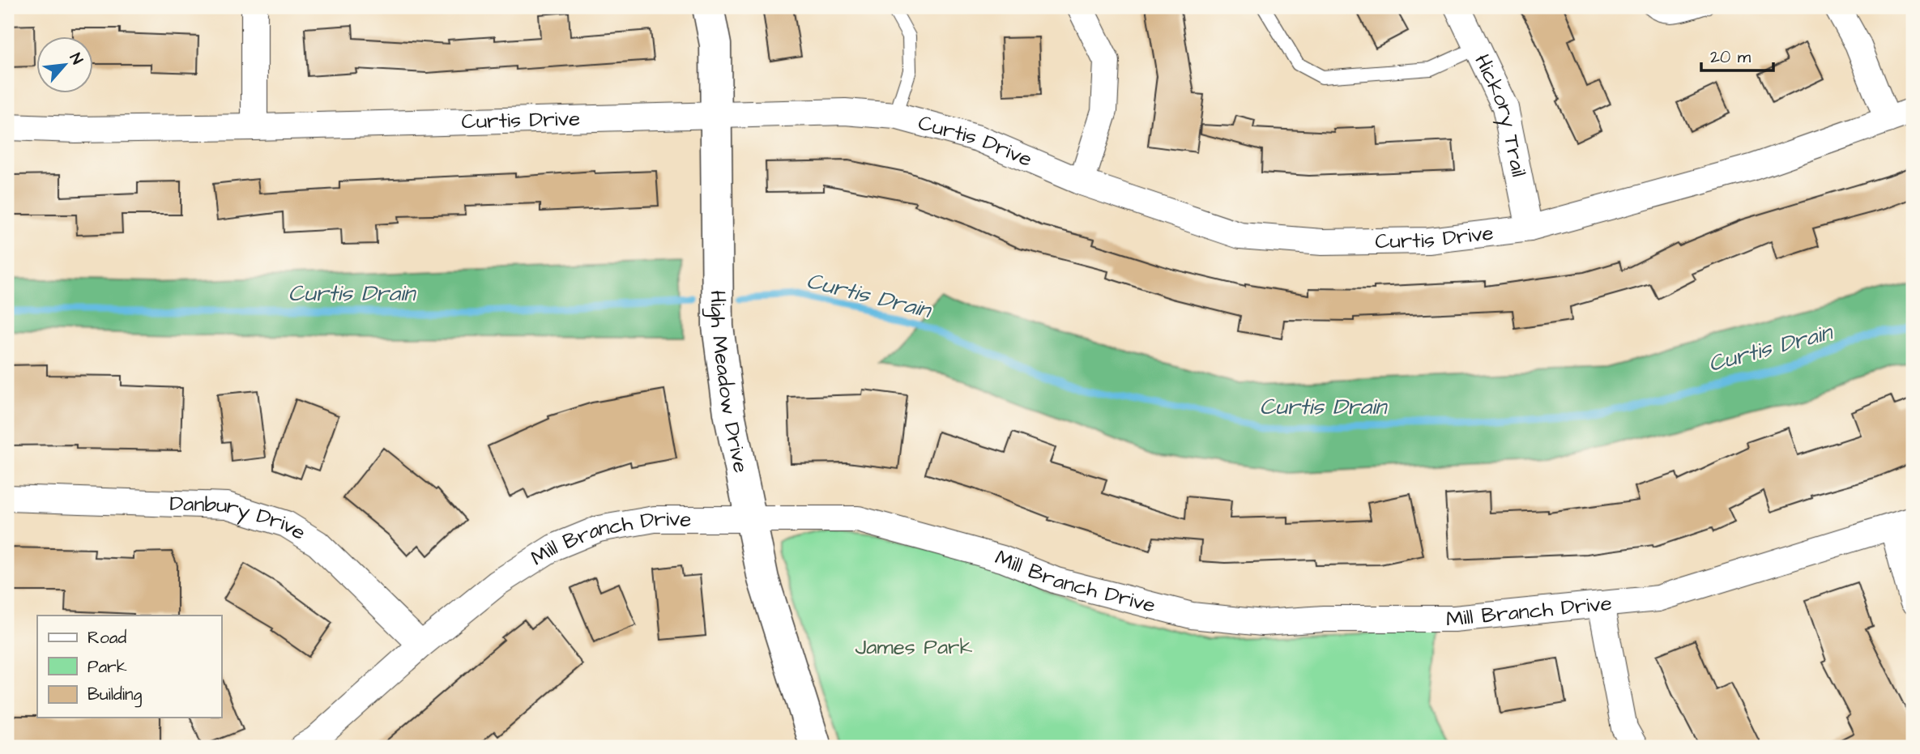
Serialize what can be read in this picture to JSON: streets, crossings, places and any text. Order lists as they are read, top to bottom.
{
  "streets": {
    "street": [
      "Hickory Trail",
      "Curtis Drive",
      "High Meadow Drive",
      "Danbury Drive",
      "Mill Branch Drive"
    ]
  },
  "crossings": [
    ["Hickory Trail", "Curtis Drive"],
    ["Curtis Drive", "High Meadow Drive"],
    ["High Meadow Drive", "Mill Branch Drive"],
    ["Danbury Drive", "Mill Branch Drive"]
  ],
  "water": ["Curtis Drain"],
  "parks": ["James Park"],
  "legend": ["Road", "Park", "Building"],
  "scale_bar": "20 m",
  "north": "top right"
}
